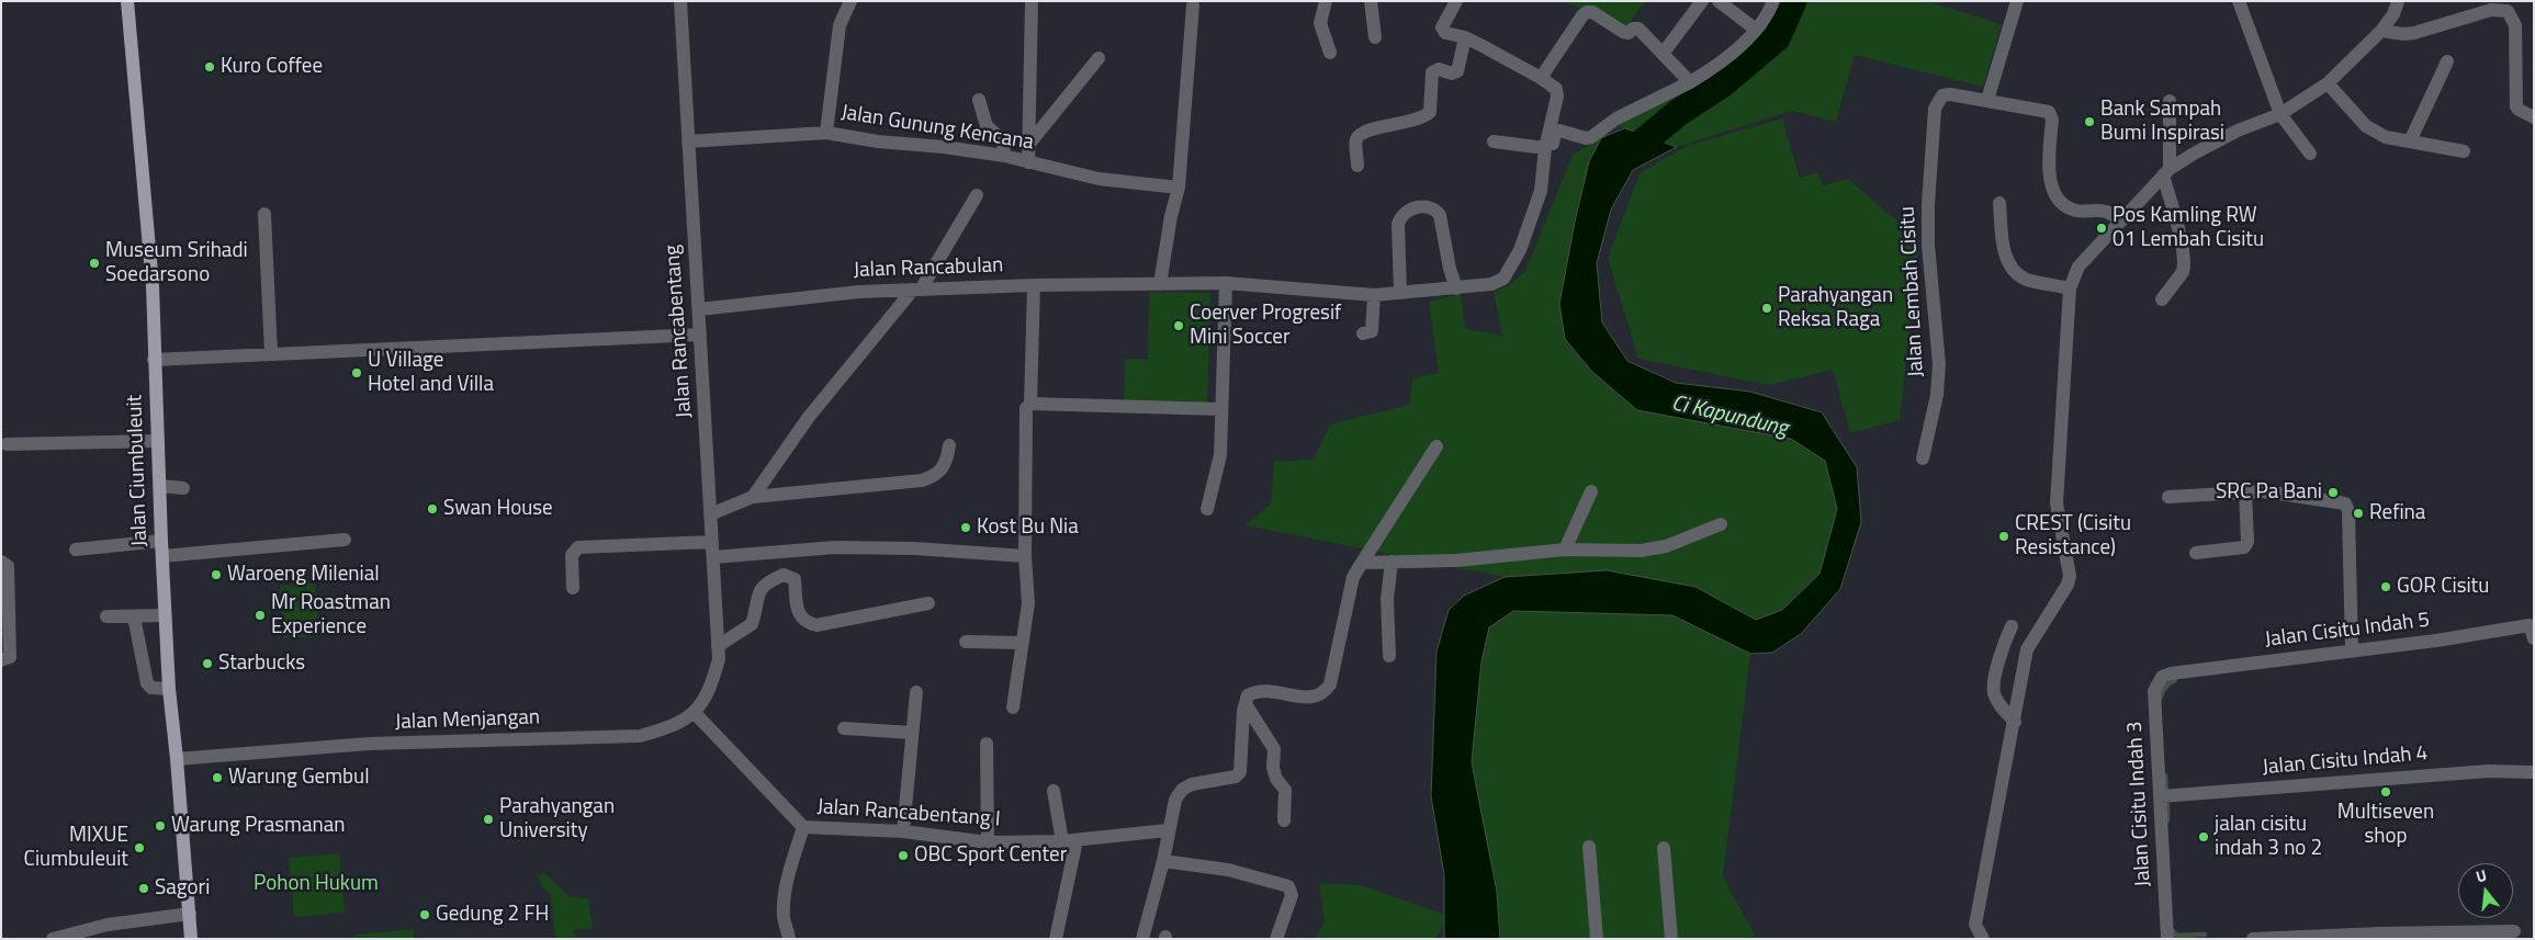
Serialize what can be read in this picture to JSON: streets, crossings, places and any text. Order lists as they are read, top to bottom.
{
  "streets": {
    "main road": ["Jalan Ciumbuleuit"],
    "street": [
      "Jalan Gunung Kencana",
      "Jalan Rancabulan",
      "Jalan Lembah Cisitu",
      "Jalan Rancabentang",
      "Jalan Cisitu Indah 5",
      "Jalan Menjangan",
      "Jalan Cisitu Indah 4",
      "Jalan Cisitu Indah 3",
      "Jalan Rancabentang I"
    ]
  },
  "crossings": [
    ["Jalan Gunung Kencana", "Jalan Rancabentang"],
    ["Jalan Rancabulan", "Jalan Rancabentang"],
    ["Jalan Rancabentang", "Jalan Menjangan"],
    ["Jalan Ciumbuleuit", "Jalan Menjangan"],
    ["Jalan Cisitu Indah 5", "Jalan Cisitu Indah 3"],
    ["Jalan Menjangan", "Jalan Rancabentang I"],
    ["Jalan Cisitu Indah 4", "Jalan Cisitu Indah 3"]
  ],
  "water": ["Ci Kapundung"],
  "parks": ["Pohon Hukum"],
  "places": [
    "Kuro Coffee",
    "Bank Sampah Bumi Inspirasi",
    "Pos Kamling RW 01 Lembah Cisitu",
    "Museum Srihadi Soedarsono",
    "Parahyangan Reksa Raga",
    "Coerver Progresif Mini Soccer",
    "U Village Hotel and Villa",
    "SRC Pa Bani",
    "Swan House",
    "Refina",
    "Kost Bu Nia",
    "CREST (Cisitu Resistance)",
    "Waroeng Milenial",
    "GOR Cisitu",
    "Mr Roastman Experience",
    "Starbucks",
    "Warung Gembul",
    "Multiseven shop",
    "Parahyangan University",
    "Warung Prasmanan",
    "jalan cisitu indah 3 no 2",
    "MIXUE Ciumbuleuit",
    "OBC Sport Center",
    "Sagori",
    "Gedung 2 FH"
  ],
  "north": "top"
}
